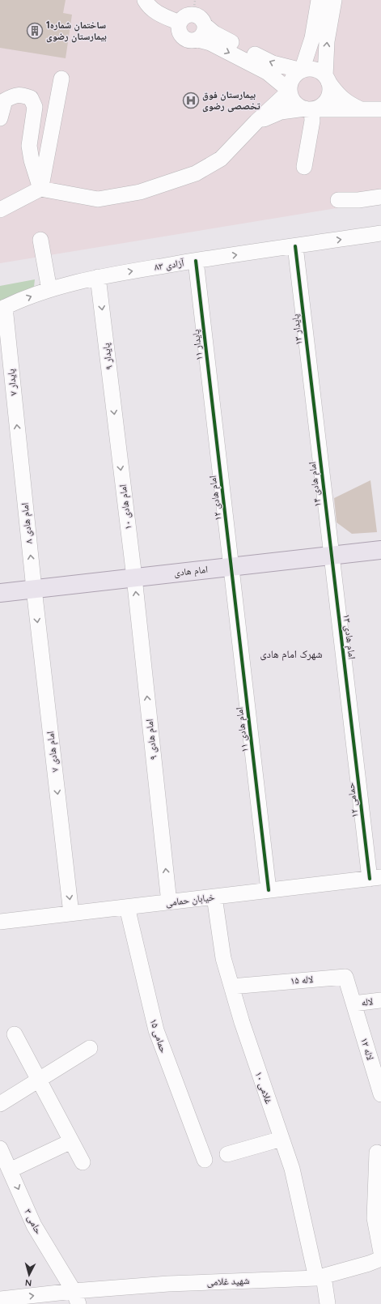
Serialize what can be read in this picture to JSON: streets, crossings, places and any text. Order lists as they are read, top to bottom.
{
  "streets": {
    "main road": ["امام هادی"],
    "street": [
      "آزادی ۸۳",
      "پایدار ۱۳",
      "پایدار ۱۱",
      "پایدار ۹",
      "پایدار ۷",
      "امام هادی ۱۴",
      "امام هادی ۱۲",
      "امام هادی ۱۰",
      "امام هادی ۸",
      "امام هادی ۱۳",
      "امام هادی ۱۱",
      "امام هادی ۹",
      "امام هادی ۷",
      "حمامی ۱۲",
      "خیابان حمامی",
      "لاله ۱۵",
      "لاله",
      "حمامی ۱۵",
      "لاله ۱۲",
      "غلامی ۱۰",
      "حامی ۳",
      "شهید غلامی"
    ]
  },
  "crossings": [
    ["آزادی ۸۳", "پایدار ۱۳"],
    ["آزادی ۸۳", "پایدار ۱۱"],
    ["آزادی ۸۳", "پایدار ۹"],
    ["آزادی ۸۳", "پایدار ۷"],
    ["پایدار ۱۳", "امام هادی ۱۴"],
    ["پایدار ۱۱", "امام هادی ۱۲"],
    ["پایدار ۹", "امام هادی ۱۰"],
    ["پایدار ۷", "امام هادی ۸"],
    ["امام هادی ۱۴", "امام هادی"],
    ["امام هادی ۱۴", "امام هادی ۱۳"],
    ["امام هادی ۱۲", "امام هادی"],
    ["امام هادی ۱۲", "امام هادی ۱۱"],
    ["امام هادی ۱۰", "امام هادی"],
    ["امام هادی ۱۰", "امام هادی ۹"],
    ["امام هادی ۸", "امام هادی"],
    ["امام هادی ۸", "امام هادی ۷"],
    ["امام هادی", "امام هادی ۱۳"],
    ["امام هادی", "امام هادی ۱۱"],
    ["امام هادی", "امام هادی ۹"],
    ["امام هادی", "امام هادی ۷"],
    ["امام هادی ۱۳", "حمامی ۱۲"],
    ["امام هادی ۱۱", "خیابان حمامی"],
    ["امام هادی ۹", "خیابان حمامی"],
    ["امام هادی ۷", "خیابان حمامی"],
    ["حمامی ۱۲", "خیابان حمامی"],
    ["خیابان حمامی", "حمامی ۱۵"],
    ["خیابان حمامی", "غلامی ۱۰"],
    ["لاله ۱۵", "لاله"],
    ["لاله ۱۵", "لاله ۱۲"],
    ["لاله ۱۵", "غلامی ۱۰"],
    ["لاله", "لاله ۱۲"],
    ["غلامی ۱۰", "شهید غلامی"],
    ["حامی ۳", "شهید غلامی"]
  ],
  "one_way": [
    "پایدار ۹",
    "پایدار ۷",
    "امام هادی ۱۰",
    "امام هادی ۸",
    "امام هادی ۹",
    "امام هادی ۷",
    "حامی ۳"
  ],
  "districts": ["شهرک امام هادی"],
  "places": {
    "building": ["ساختمان شماره1 بیمارستان رضوی"],
    "hospital": ["بیمارستان فوق تخصصی رضوی"]
  },
  "north": "bottom"
}
